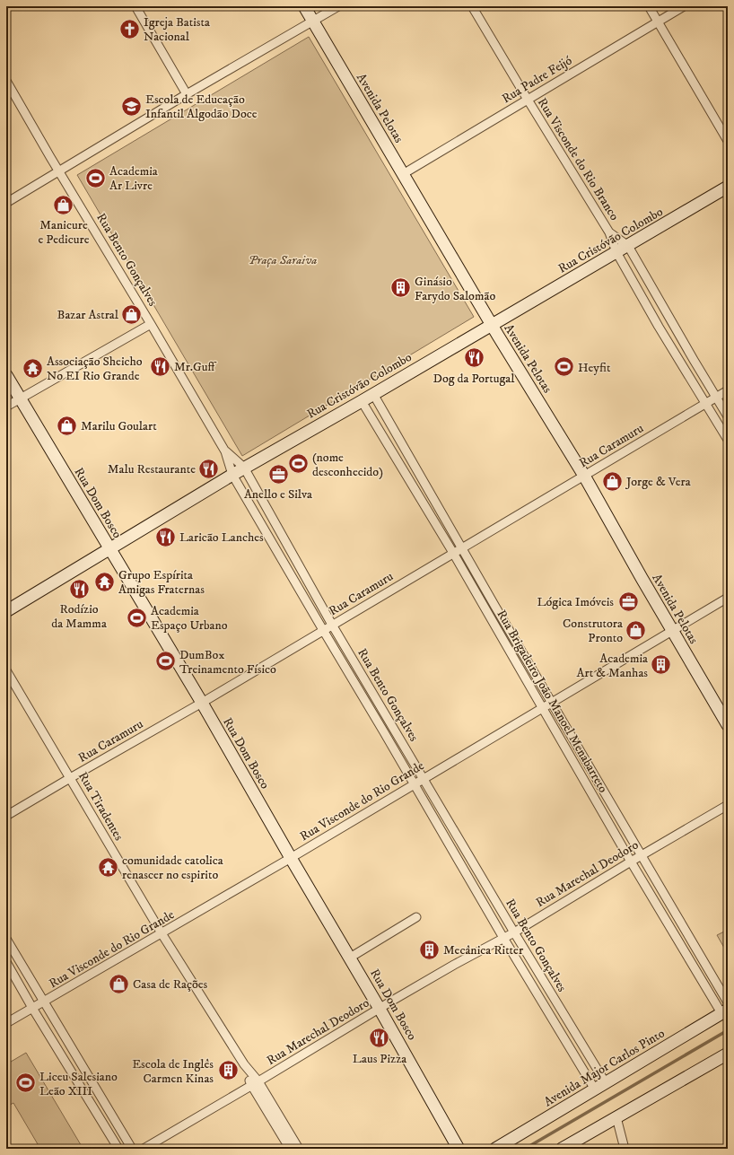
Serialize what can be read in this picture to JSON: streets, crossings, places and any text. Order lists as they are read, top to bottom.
{
  "streets": {
    "street": [
      "Rua Padre Feijó",
      "Avenida Pelotas",
      "Rua Visconde do Rio Branco",
      "Rua Cristóvão Colombo",
      "Rua Bento Gonçalves",
      "Rua Caramuru",
      "Rua Dom Bosco",
      "Rua Brigadeiro João Manoel Menabarreto",
      "Rua Visconde do Rio Grande",
      "Rua Tiradentes",
      "Rua Marechal Deodoro",
      "Avenida Major Carlos Pinto"
    ]
  },
  "crossings": [
    ["Rua Padre Feijó", "Avenida Pelotas"],
    ["Rua Padre Feijó", "Rua Visconde do Rio Branco"],
    ["Avenida Pelotas", "Rua Cristóvão Colombo"],
    ["Avenida Pelotas", "Rua Caramuru"],
    ["Avenida Pelotas", "Rua Visconde do Rio Grande"],
    ["Rua Visconde do Rio Branco", "Rua Cristóvão Colombo"],
    ["Rua Visconde do Rio Branco", "Rua Caramuru"],
    ["Rua Cristóvão Colombo", "Rua Bento Gonçalves"],
    ["Rua Cristóvão Colombo", "Rua Dom Bosco"],
    ["Rua Cristóvão Colombo", "Rua Brigadeiro João Manoel Menabarreto"],
    ["Rua Bento Gonçalves", "Rua Caramuru"],
    ["Rua Bento Gonçalves", "Rua Visconde do Rio Grande"],
    ["Rua Bento Gonçalves", "Rua Marechal Deodoro"],
    ["Rua Bento Gonçalves", "Avenida Major Carlos Pinto"],
    ["Rua Caramuru", "Rua Dom Bosco"],
    ["Rua Caramuru", "Rua Brigadeiro João Manoel Menabarreto"],
    ["Rua Caramuru", "Rua Tiradentes"],
    ["Rua Dom Bosco", "Rua Visconde do Rio Grande"],
    ["Rua Dom Bosco", "Rua Marechal Deodoro"],
    ["Rua Brigadeiro João Manoel Menabarreto", "Rua Visconde do Rio Grande"],
    ["Rua Brigadeiro João Manoel Menabarreto", "Rua Marechal Deodoro"],
    ["Rua Brigadeiro João Manoel Menabarreto", "Avenida Major Carlos Pinto"],
    ["Rua Visconde do Rio Grande", "Rua Tiradentes"],
    ["Rua Tiradentes", "Rua Marechal Deodoro"]
  ],
  "parks": ["Praça Saraiva"],
  "places": {
    "church": ["Igreja Batista Nacional"],
    "school or university": ["Escola de Educação Infantil Algodão Doce"],
    "sports": [
      "Academia Ar Livre",
      "Heyfit",
      "(nome desconhecido)",
      "Academia Espaço Urbano",
      "DumBox Treinamento Físico",
      "Liceu Salesiano Leão XIII"
    ],
    "shop": [
      "Manicure e Pedicure",
      "Bazar Astral",
      "Marilu Goulart",
      "Jorge & Vera",
      "Construtora Pronto",
      "Casa de Rações"
    ],
    "building": [
      "Ginásio Farydo Salomão",
      "Academia Art & Manhas",
      "Mecânica Ritter",
      "Escola de Inglês Carmen Kinas"
    ],
    "restaurant": [
      "Dog da Portugal",
      "Mr.Guff",
      "Malu Restaurante",
      "Laricão Lanches",
      "Rodízio da Mamma",
      "Laus Pizza"
    ],
    "temple": ["Associação Sheicho No EI Rio Grande", "Grupo Espírita Amigas Fraternas", "comunidade catolica renascer no espirito"],
    "office": ["Anello e Silva", "Lógica Imóveis"]
  }
}
